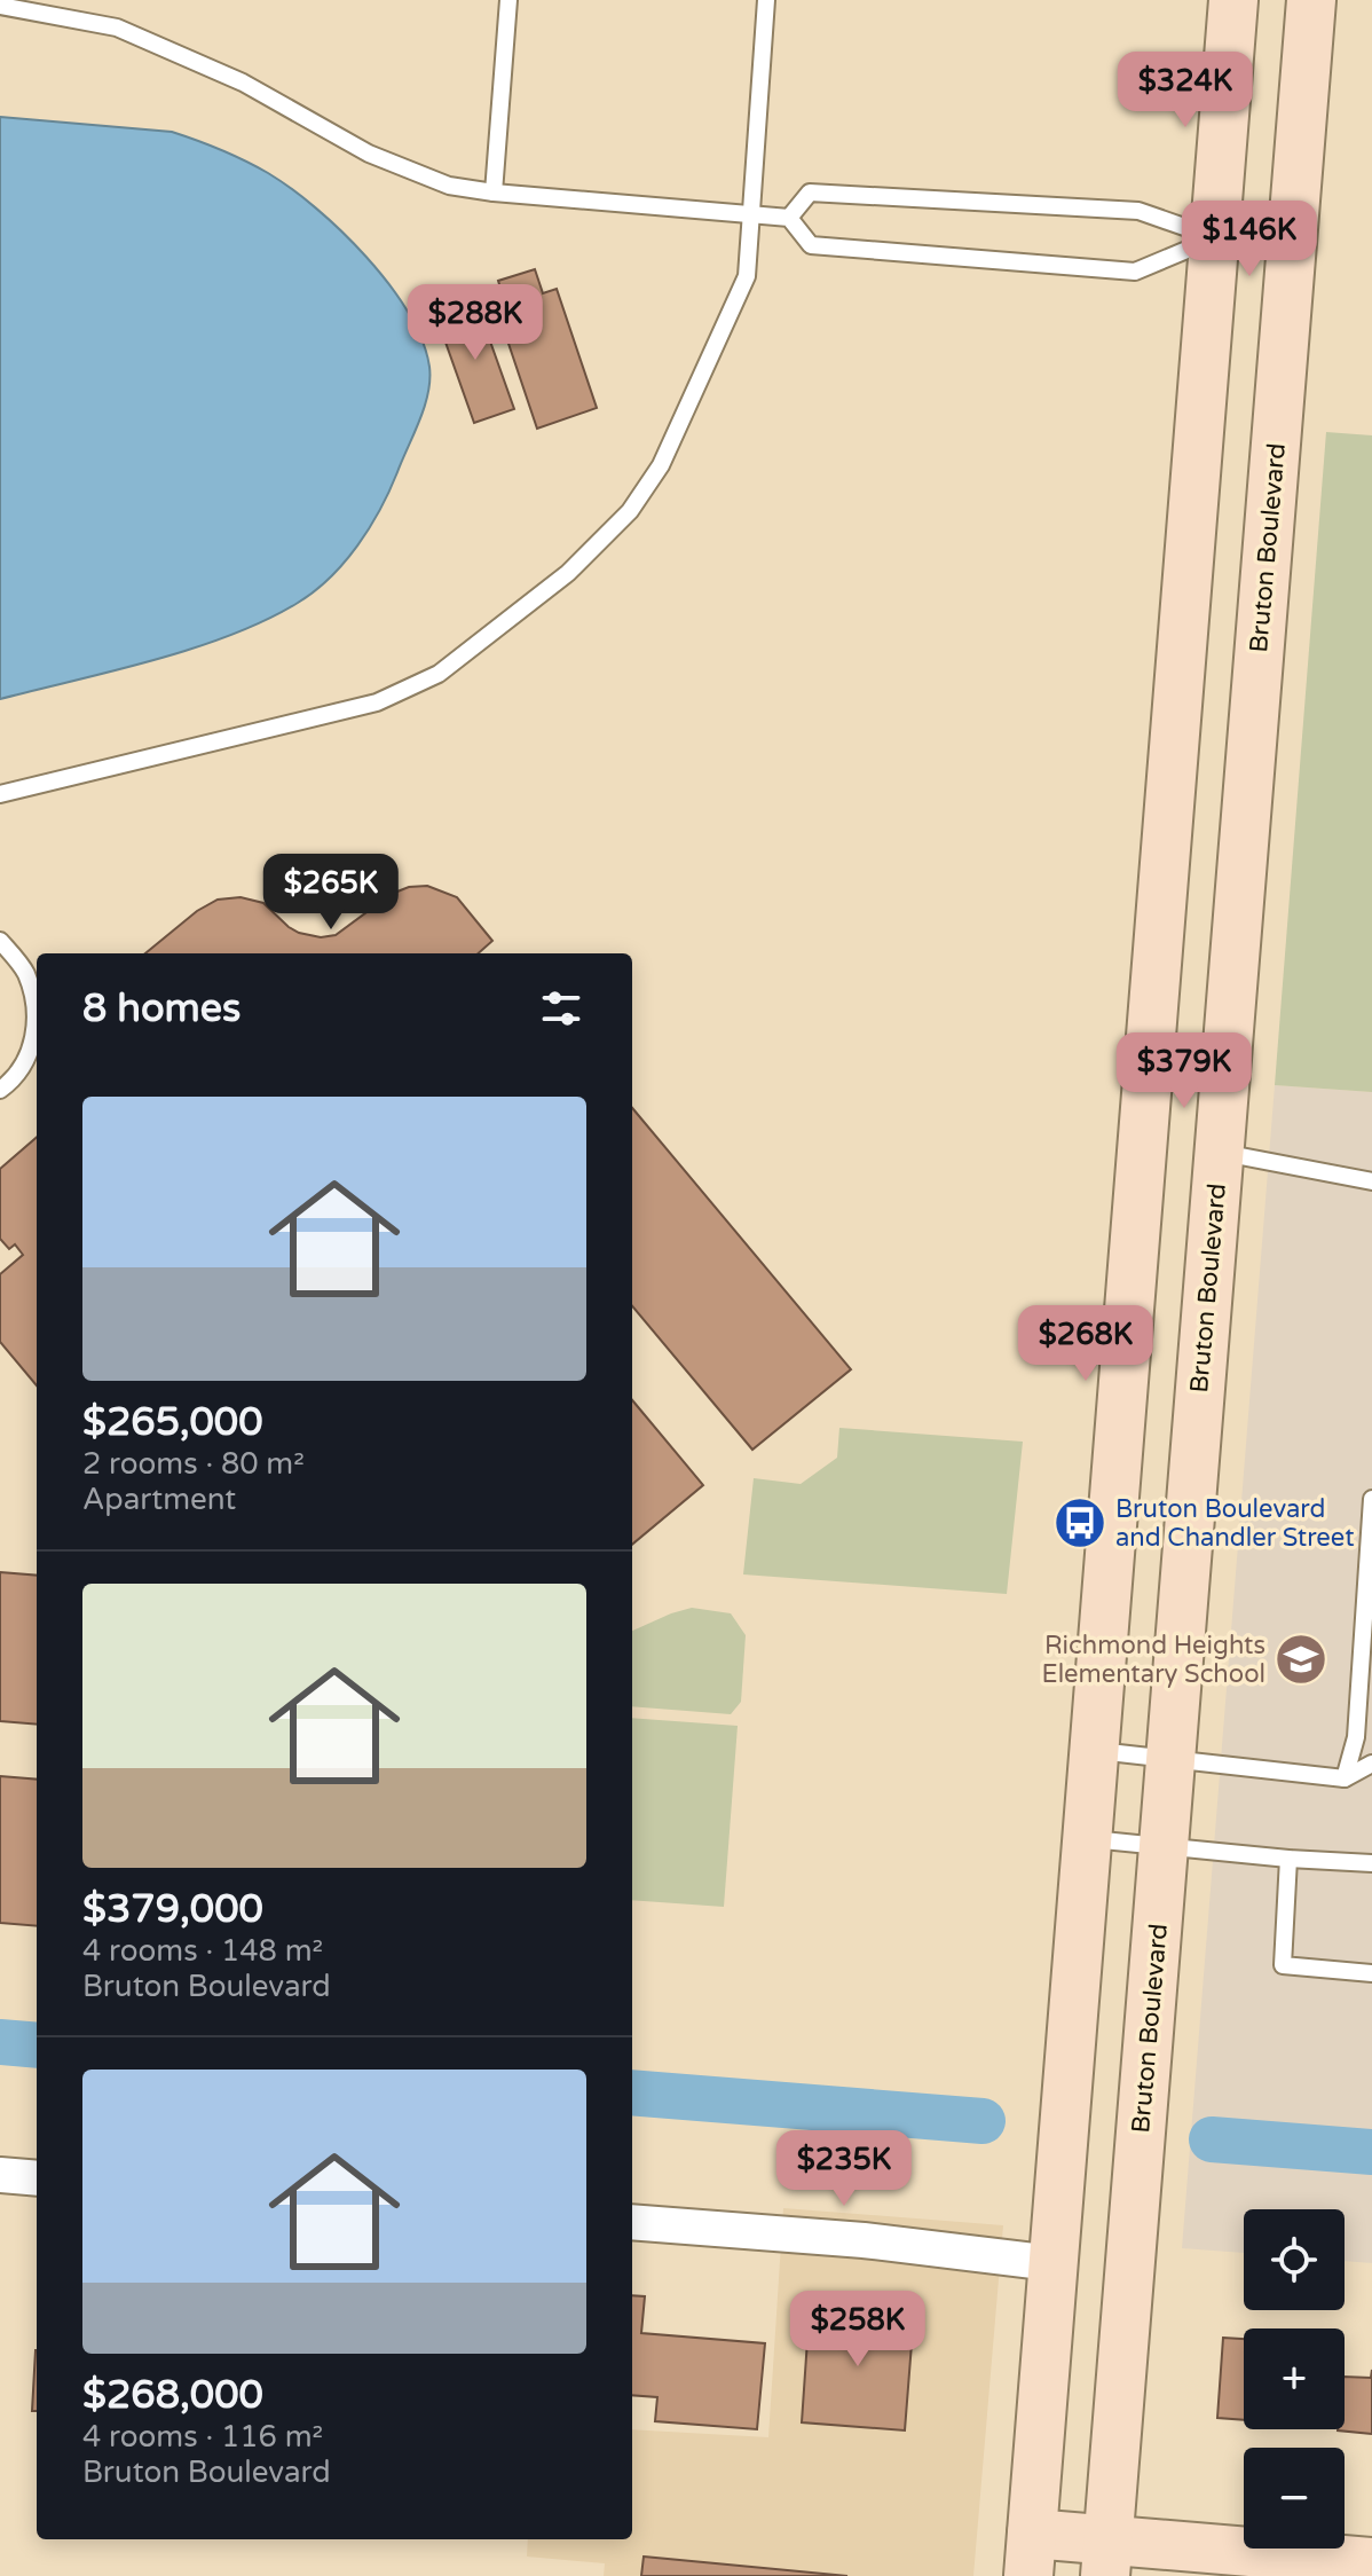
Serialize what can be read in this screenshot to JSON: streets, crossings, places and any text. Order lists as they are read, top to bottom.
{
  "streets": {
    "street": ["Bruton Boulevard"]
  },
  "places": {
    "bus stop": ["Bruton Boulevard and Chandler Street"],
    "school or university": ["Richmond Heights Elementary School"]
  },
  "page": {
    "price": [
      "$324K",
      "$146K",
      "$288K",
      "$265K",
      "$379K",
      "$268K",
      "$235K",
      "$258K"
    ],
    "heading": "8 homes",
    "list": [
      {
        "name": "$265,000",
        "note": "2 rooms · 80 m² · Apartment"
      },
      {
        "name": "$379,000",
        "note": "4 rooms · 148 m² · Bruton Boulevard"
      },
      {
        "name": "$268,000",
        "note": "4 rooms · 116 m² · Bruton Boulevard"
      }
    ],
    "map_buttons": ["+", "−"]
  }
}
